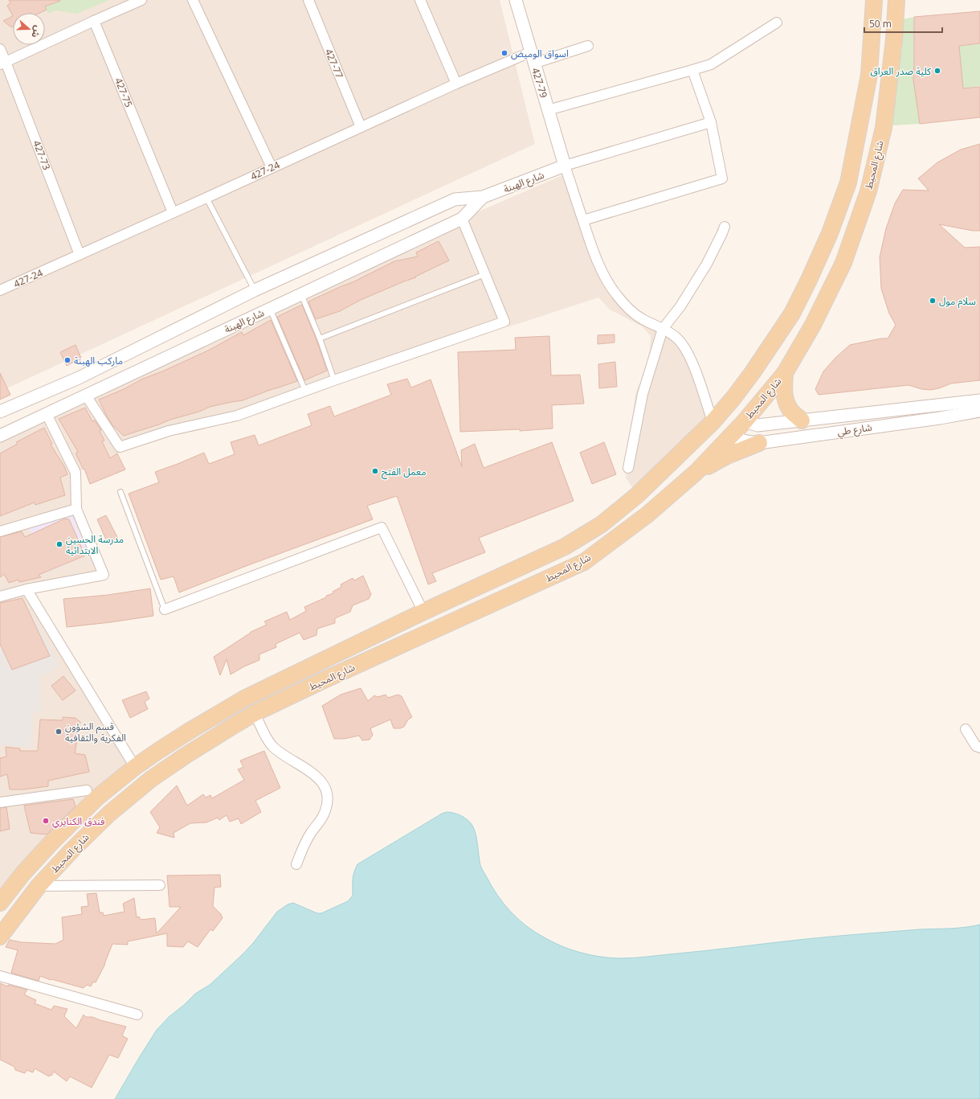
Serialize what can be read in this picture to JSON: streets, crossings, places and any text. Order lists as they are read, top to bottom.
{
  "streets": {
    "main road": ["شارع المحيط"],
    "street": [
      "427-77",
      "427-79",
      "427-75",
      "427-73",
      "427-24",
      "شارع الهبنة",
      "شارع طي"
    ]
  },
  "crossings": [
    ["427-77", "427-24"],
    ["427-79", "427-24"],
    ["427-79", "شارع الهبنة"],
    ["427-75", "427-24"],
    ["427-73", "427-24"],
    ["شارع المحيط", "شارع طي"]
  ],
  "places": [
    "اسواق الوميض",
    "كلية صدر العراق",
    "سلام مول",
    "ماركب الهبنة",
    "معمل الفتح",
    "مدرسة الحسين الابتدائية",
    "قسم الشؤون الفكرية والثقافية",
    "فندق الكنايري"
  ],
  "scale_bar": "50 m",
  "north": "right"
}
